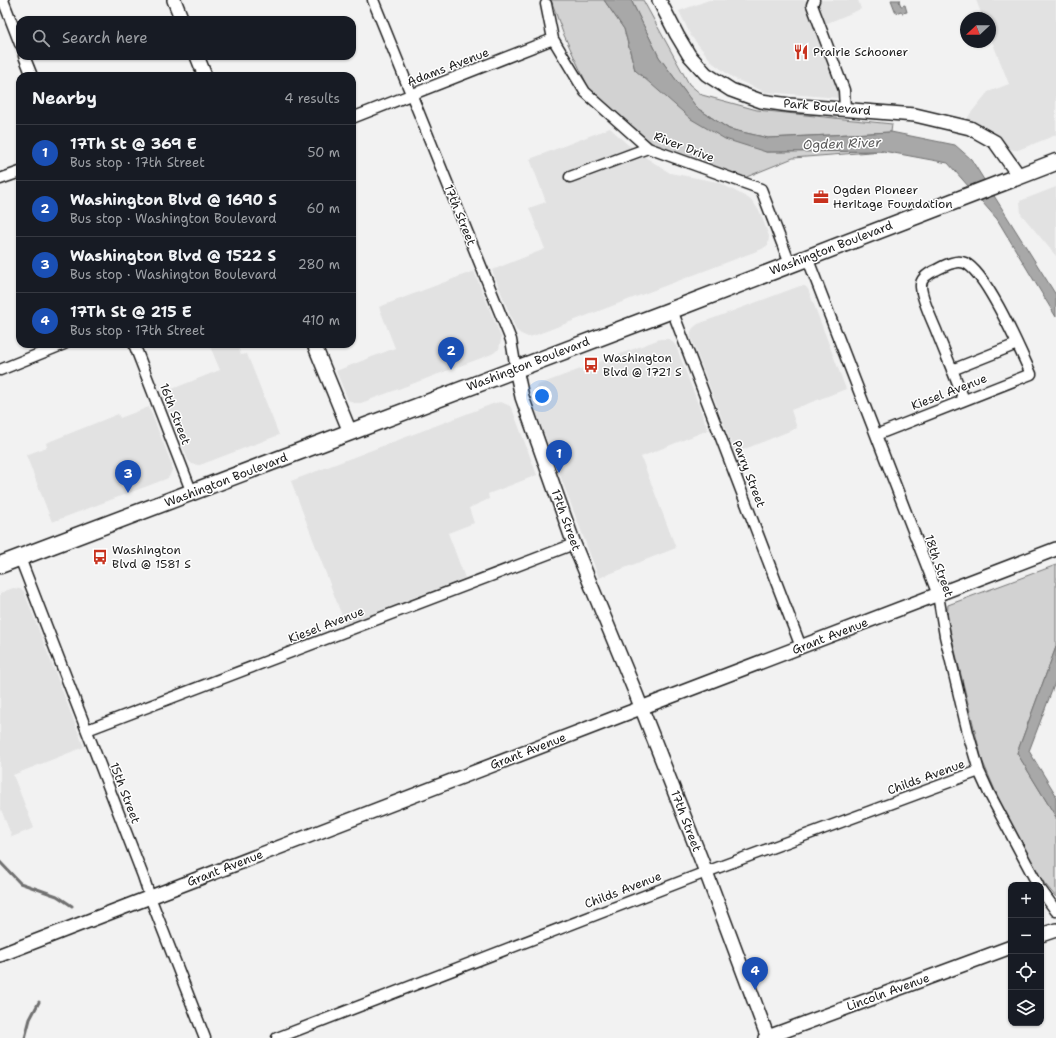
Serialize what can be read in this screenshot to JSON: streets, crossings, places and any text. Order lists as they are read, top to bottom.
{
  "streets": {
    "main road": ["Washington Boulevard"],
    "street": [
      "Adams Avenue",
      "Park Boulevard",
      "River Drive",
      "17th Street",
      "Kiesel Avenue",
      "16th Street",
      "Parry Street",
      "18th Street",
      "Grant Avenue",
      "Childs Avenue",
      "15th Street",
      "Lincoln Avenue"
    ]
  },
  "crossings": [
    ["Adams Avenue", "River Drive"],
    ["Adams Avenue", "17th Street"],
    ["Park Boulevard", "Washington Boulevard"],
    ["River Drive", "Washington Boulevard"],
    ["17th Street", "Washington Boulevard"],
    ["17th Street", "Kiesel Avenue"],
    ["17th Street", "Grant Avenue"],
    ["17th Street", "Childs Avenue"],
    ["17th Street", "Lincoln Avenue"],
    ["Washington Boulevard", "16th Street"],
    ["Washington Boulevard", "Parry Street"],
    ["Washington Boulevard", "18th Street"],
    ["Washington Boulevard", "15th Street"],
    ["Kiesel Avenue", "18th Street"],
    ["Kiesel Avenue", "15th Street"],
    ["Parry Street", "Grant Avenue"],
    ["18th Street", "Grant Avenue"],
    ["18th Street", "Childs Avenue"],
    ["Grant Avenue", "15th Street"]
  ],
  "water": ["Ogden River"],
  "places": {
    "restaurant": ["Prairie Schooner"],
    "office": ["Ogden Pioneer Heritage Foundation"],
    "bus stop": ["Washington Blvd @ 1721 S", "Washington Blvd @ 1581 S"]
  },
  "north": "left",
  "page": {
    "search": "Search here",
    "heading": ["Nearby", "4 results"],
    "list": [
      {
        "mark": "1",
        "name": "17Th St @ 369 E",
        "note": "Bus stop · 17th Street",
        "value": "50 m"
      },
      {
        "mark": "2",
        "name": "Washington Blvd @ 1690 S",
        "note": "Bus stop · Washington Boulevard",
        "value": "60 m"
      },
      {
        "mark": "3",
        "name": "Washington Blvd @ 1522 S",
        "note": "Bus stop · Washington Boulevard",
        "value": "280 m"
      },
      {
        "mark": "4",
        "name": "17Th St @ 215 E",
        "note": "Bus stop · 17th Street",
        "value": "410 m"
      }
    ],
    "pins": [
      "2",
      "1",
      "3",
      "4"
    ],
    "map_buttons": ["+", "−"]
  }
}
